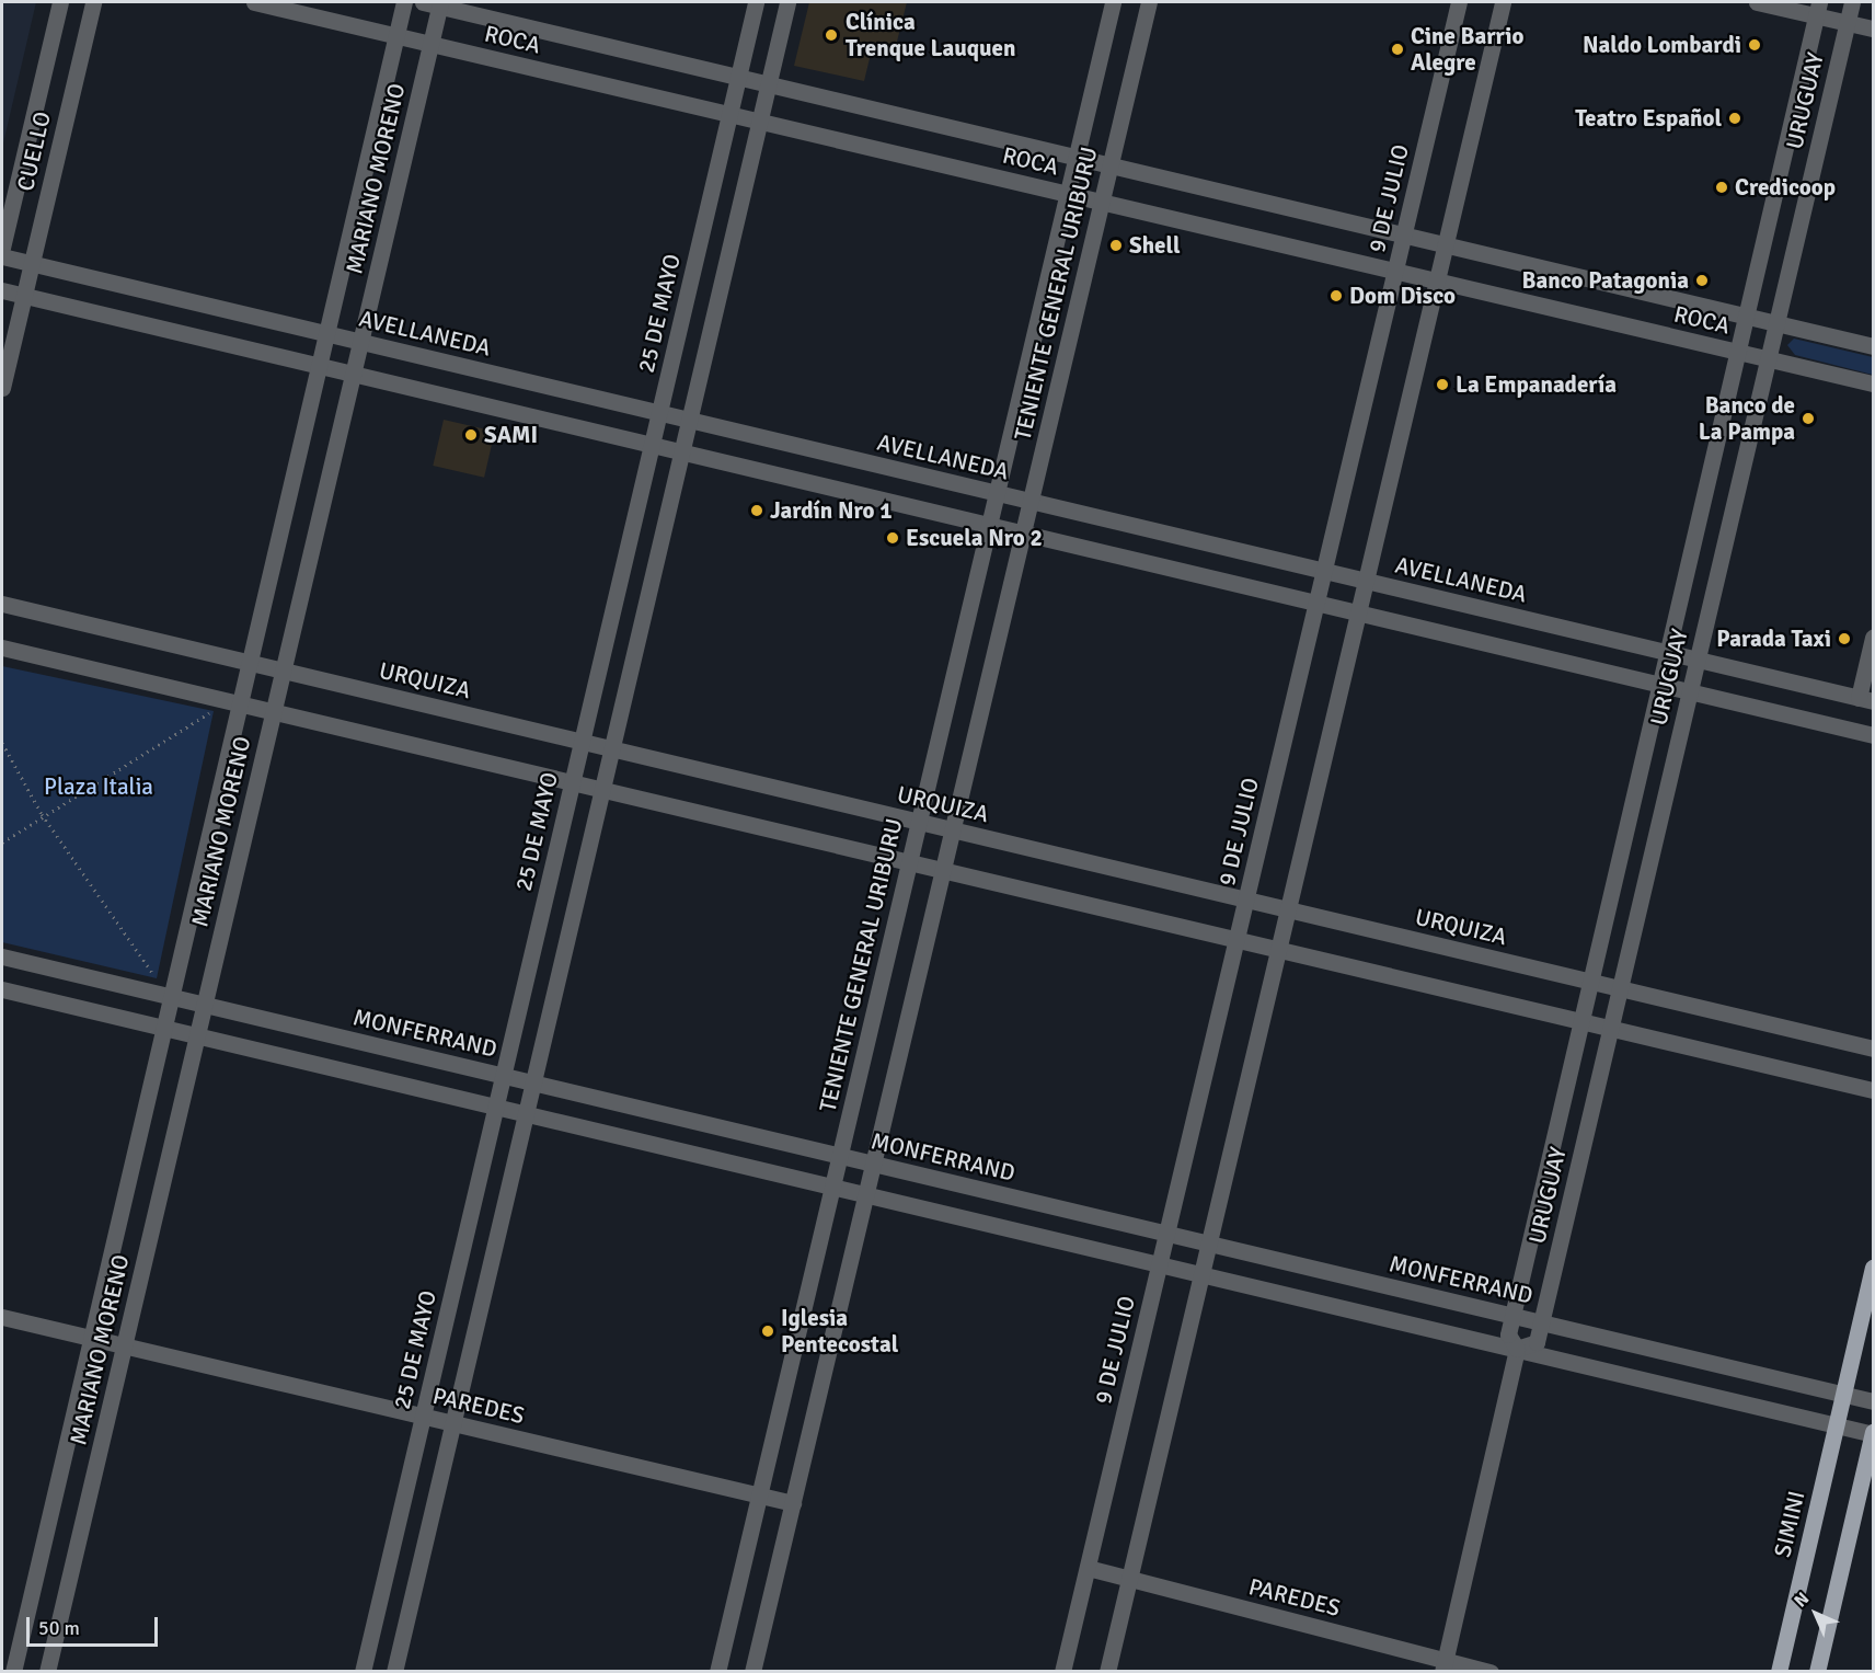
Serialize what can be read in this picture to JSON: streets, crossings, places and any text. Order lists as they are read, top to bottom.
{
  "streets": {
    "main road": ["SIMINI"],
    "street": [
      "ROCA",
      "URUGUAY",
      "CUELLO",
      "MARIANO MORENO",
      "9 DE JULIO",
      "TENIENTE GENERAL URIBURU",
      "25 DE MAYO",
      "AVELLANEDA",
      "URQUIZA",
      "MONFERRAND",
      "PAREDES"
    ]
  },
  "crossings": [
    ["ROCA", "URUGUAY"],
    ["ROCA", "MARIANO MORENO"],
    ["ROCA", "9 DE JULIO"],
    ["ROCA", "TENIENTE GENERAL URIBURU"],
    ["ROCA", "25 DE MAYO"],
    ["URUGUAY", "AVELLANEDA"],
    ["URUGUAY", "URQUIZA"],
    ["URUGUAY", "MONFERRAND"],
    ["URUGUAY", "PAREDES"],
    ["CUELLO", "AVELLANEDA"],
    ["MARIANO MORENO", "AVELLANEDA"],
    ["MARIANO MORENO", "URQUIZA"],
    ["MARIANO MORENO", "MONFERRAND"],
    ["MARIANO MORENO", "PAREDES"],
    ["9 DE JULIO", "AVELLANEDA"],
    ["9 DE JULIO", "URQUIZA"],
    ["9 DE JULIO", "MONFERRAND"],
    ["9 DE JULIO", "PAREDES"],
    ["TENIENTE GENERAL URIBURU", "AVELLANEDA"],
    ["TENIENTE GENERAL URIBURU", "URQUIZA"],
    ["TENIENTE GENERAL URIBURU", "MONFERRAND"],
    ["TENIENTE GENERAL URIBURU", "PAREDES"],
    ["25 DE MAYO", "AVELLANEDA"],
    ["25 DE MAYO", "URQUIZA"],
    ["25 DE MAYO", "MONFERRAND"],
    ["25 DE MAYO", "PAREDES"],
    ["MONFERRAND", "SIMINI"]
  ],
  "parks": ["Plaza Italia"],
  "places": [
    "Clínica Trenque Lauquen",
    "Naldo Lombardi",
    "Cine Barrio Alegre",
    "Teatro Español",
    "Credicoop",
    "Shell",
    "Banco Patagonia",
    "Dom Disco",
    "La Empanadería",
    "Banco de La Pampa",
    "SAMI",
    "Jardín Nro 1",
    "Escuela Nro 2",
    "Parada Taxi",
    "Iglesia Pentecostal"
  ],
  "scale_bar": "50 m",
  "north": "top left"
}
